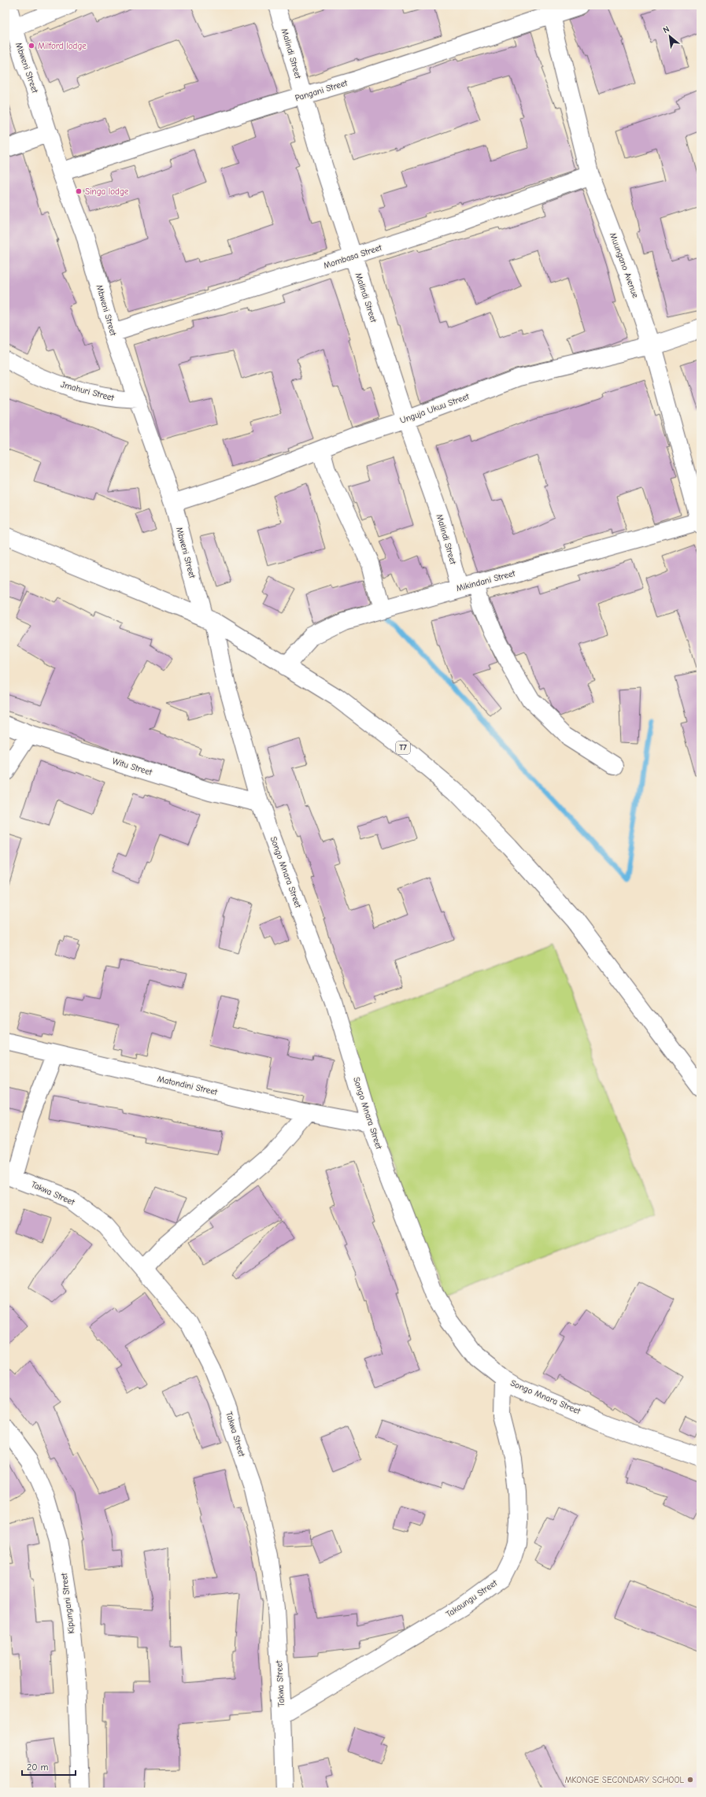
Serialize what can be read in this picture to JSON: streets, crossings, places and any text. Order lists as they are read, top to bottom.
{
  "streets": {
    "main road": [
      "Malindi Street",
      "Mbweni Street",
      "Pangani Street",
      "Mombasa Street",
      "Muungano Avenue",
      "Jmahuri Street",
      "Unguja Ukuu Street",
      "Mikindani Street",
      "T7",
      "Witu Street",
      "Songo Mnara Street",
      "Matondini Street",
      "Takwa Street",
      "Takaungu Street",
      "Kipungani Street"
    ]
  },
  "crossings": [
    ["Malindi Street", "Pangani Street"],
    ["Malindi Street", "Mombasa Street"],
    ["Malindi Street", "Unguja Ukuu Street"],
    ["Malindi Street", "Mikindani Street"],
    ["Mbweni Street", "Pangani Street"],
    ["Mbweni Street", "Mombasa Street"],
    ["Mbweni Street", "Jmahuri Street"],
    ["Mbweni Street", "Unguja Ukuu Street"],
    ["Mbweni Street", "T7"],
    ["Mbweni Street", "Songo Mnara Street"],
    ["Pangani Street", "Muungano Avenue"],
    ["Mombasa Street", "Muungano Avenue"],
    ["Muungano Avenue", "Unguja Ukuu Street"],
    ["Muungano Avenue", "Mikindani Street"],
    ["Mikindani Street", "T7"],
    ["T7", "Songo Mnara Street"],
    ["Witu Street", "Songo Mnara Street"],
    ["Songo Mnara Street", "Matondini Street"],
    ["Songo Mnara Street", "Takaungu Street"],
    ["Takwa Street", "Takaungu Street"]
  ],
  "places": ["Milford lodge", "Singa lodge", "MKONGE SECONDARY SCHOOL"],
  "scale_bar": "20 m",
  "north": "top left"
}
